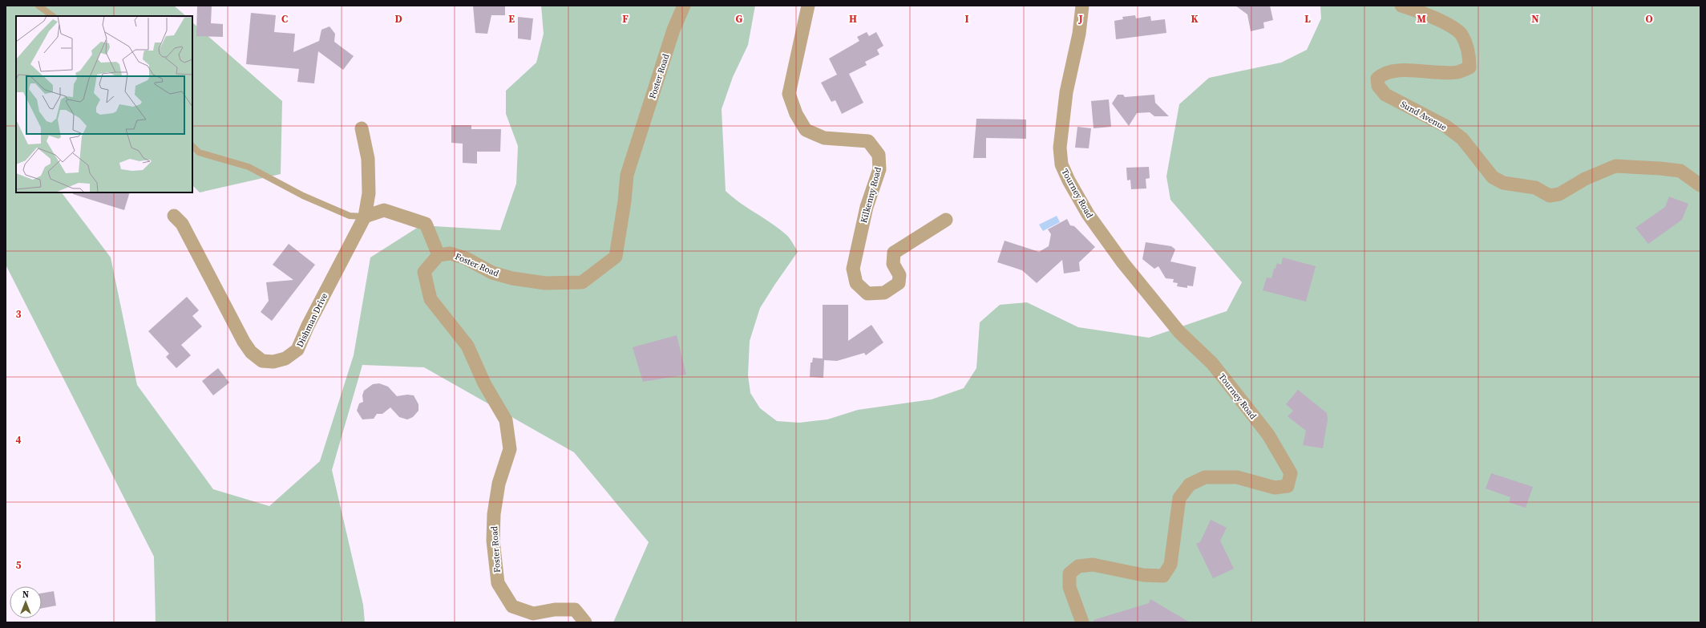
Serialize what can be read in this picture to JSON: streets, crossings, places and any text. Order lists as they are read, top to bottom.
{
  "streets": {
    "street": [
      "Foster Road",
      "Sund Avenue",
      "Tourney Road",
      "Kilkenny Road",
      "Dishman Drive"
    ]
  },
  "north": "top",
  "grid": {
    "columns": [
      "C",
      "D",
      "E",
      "F",
      "G",
      "H",
      "I",
      "J",
      "K",
      "L",
      "M",
      "N",
      "O"
    ],
    "rows": ["3", "4", "5"]
  }
}
